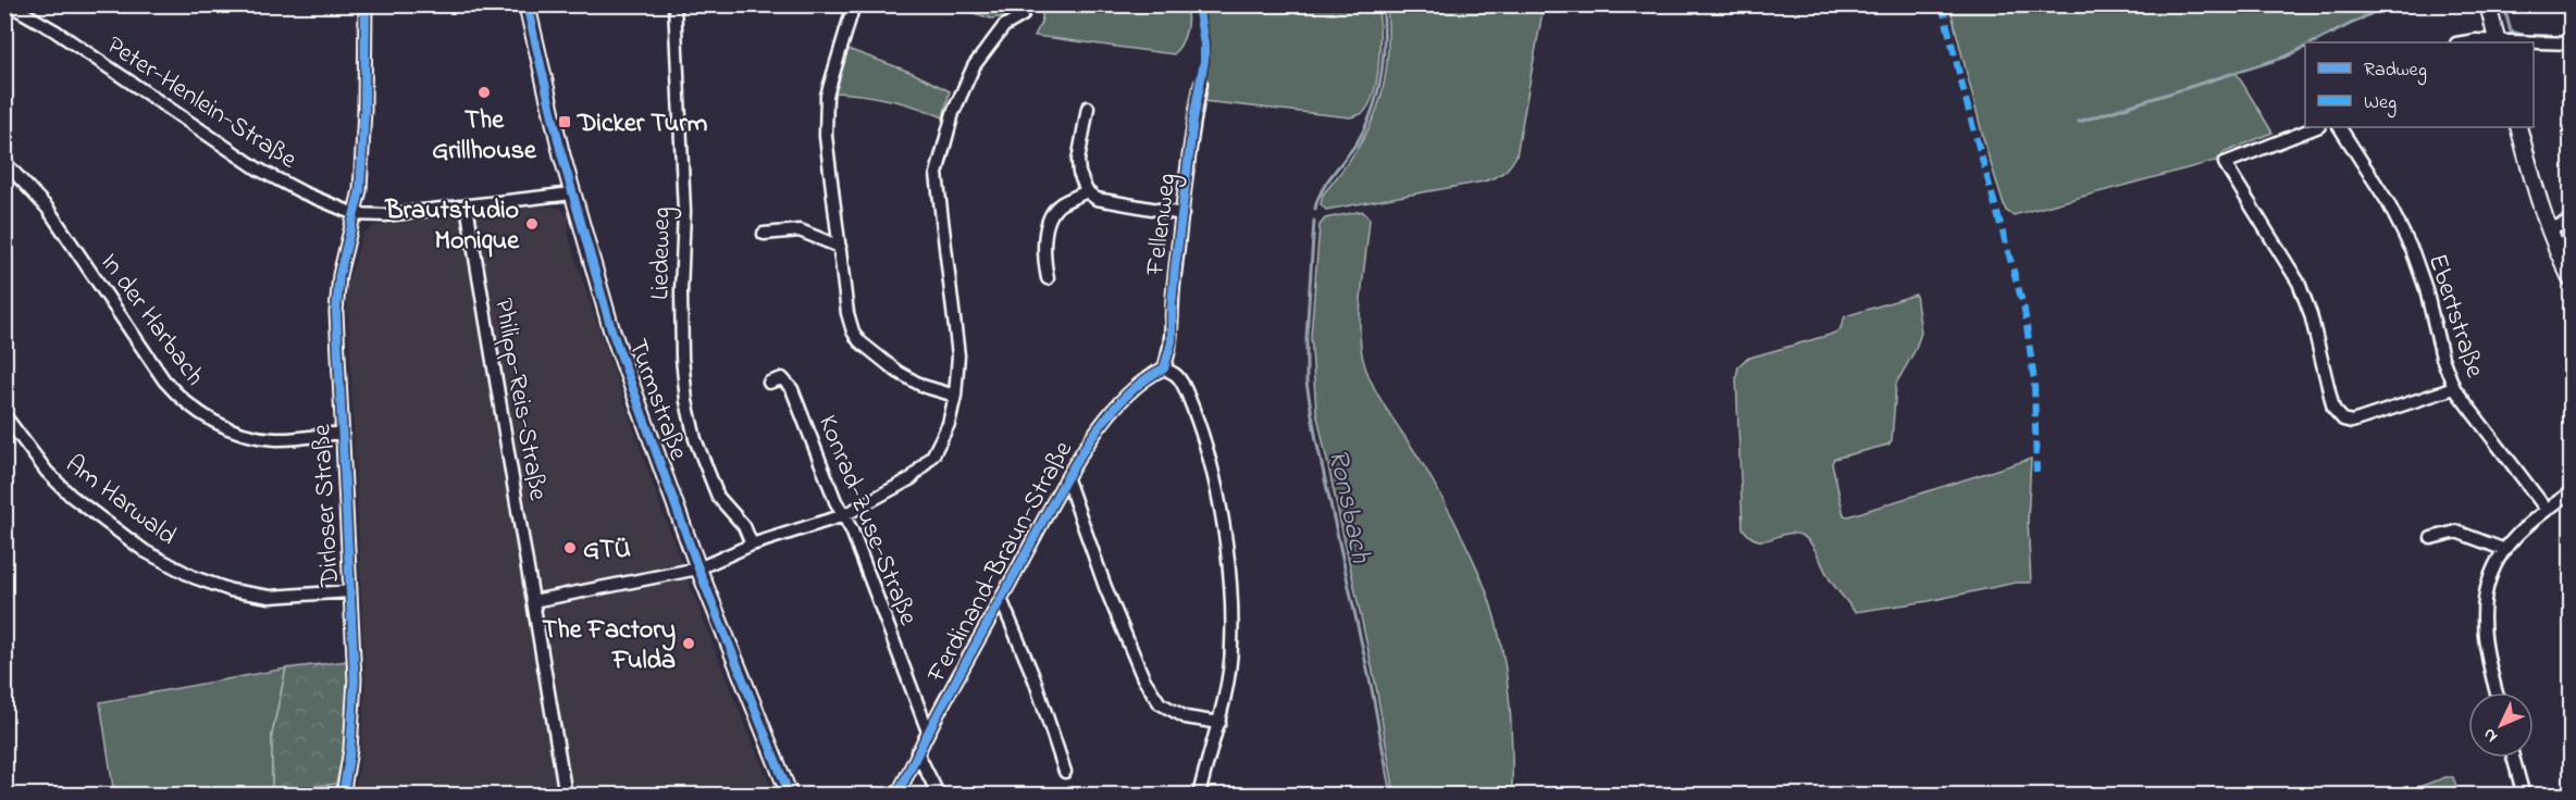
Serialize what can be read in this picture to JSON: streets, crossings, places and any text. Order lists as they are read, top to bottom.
{
  "streets": {
    "main road": ["Turmstraße"],
    "street": [
      "Peter-Henlein-Straße",
      "Fellenweg",
      "Liedeweg",
      "Ebertstraße",
      "In der Harbach",
      "Philipp-Reis-Straße",
      "Am Harwald",
      "Dirloser Straße",
      "Konrad-Zuse-Straße",
      "Ferdinand-Braun-Straße"
    ]
  },
  "crossings": [
    ["Peter-Henlein-Straße", "Philipp-Reis-Straße"],
    ["Peter-Henlein-Straße", "Turmstraße"],
    ["Peter-Henlein-Straße", "Dirloser Straße"],
    ["Fellenweg", "Ferdinand-Braun-Straße"],
    ["In der Harbach", "Dirloser Straße"],
    ["Am Harwald", "Dirloser Straße"],
    ["Konrad-Zuse-Straße", "Ferdinand-Braun-Straße"]
  ],
  "water": ["Ronsbach"],
  "places": {
    "other": [
      "The Grillhouse",
      "Brautstudio Monique",
      "GTÜ",
      "The Factory Fulda"
    ],
    "transit": ["Dicker Turm"]
  },
  "legend": ["Radweg", "Weg"],
  "north": "bottom left"
}
